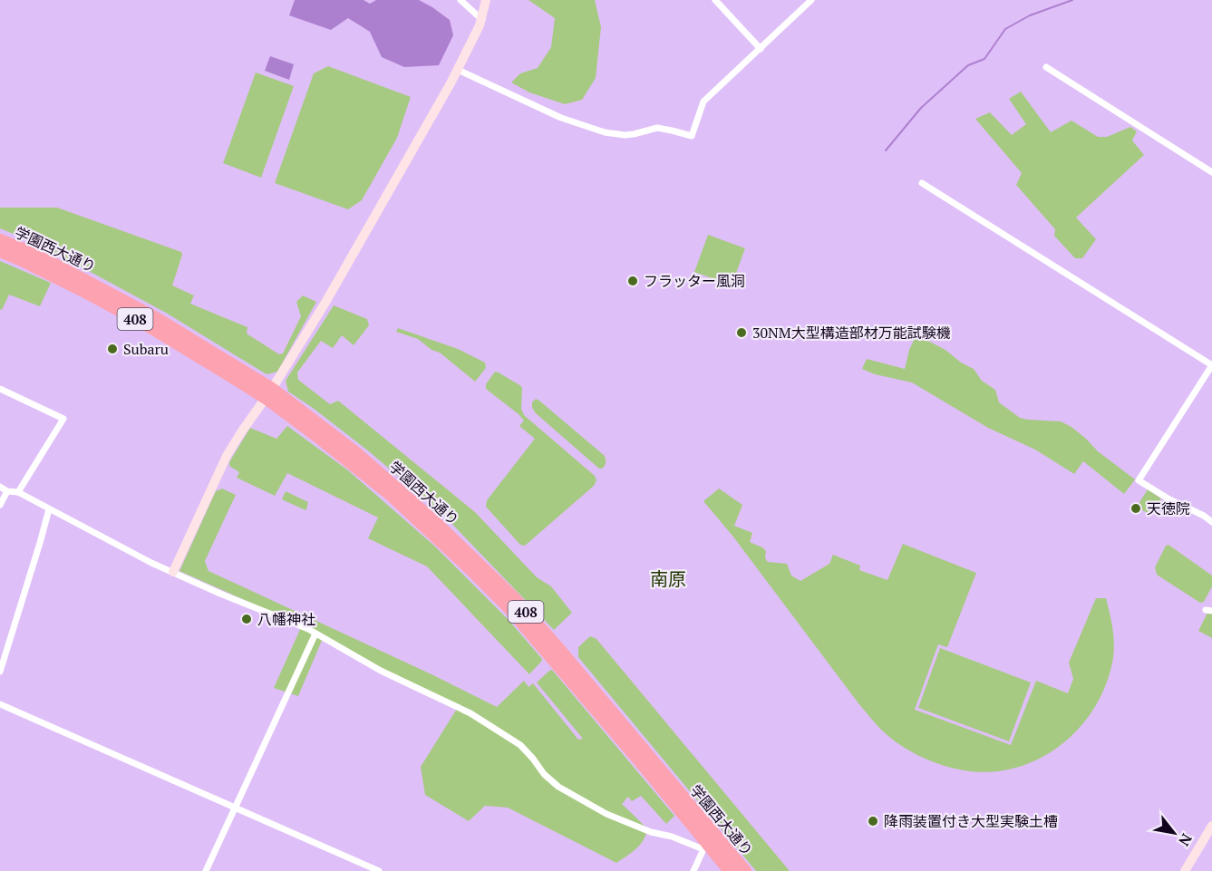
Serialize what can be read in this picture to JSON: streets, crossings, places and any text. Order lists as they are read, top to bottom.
{
  "streets": {
    "highway": ["学園西大通り", "408"]
  },
  "districts": ["南原"],
  "places": [
    "フラッター風洞",
    "30NM大型構造部材万能試験機",
    "Subaru",
    "天徳院",
    "八幡神社",
    "降雨装置付き大型実験土槽"
  ],
  "north": "bottom right"
}
